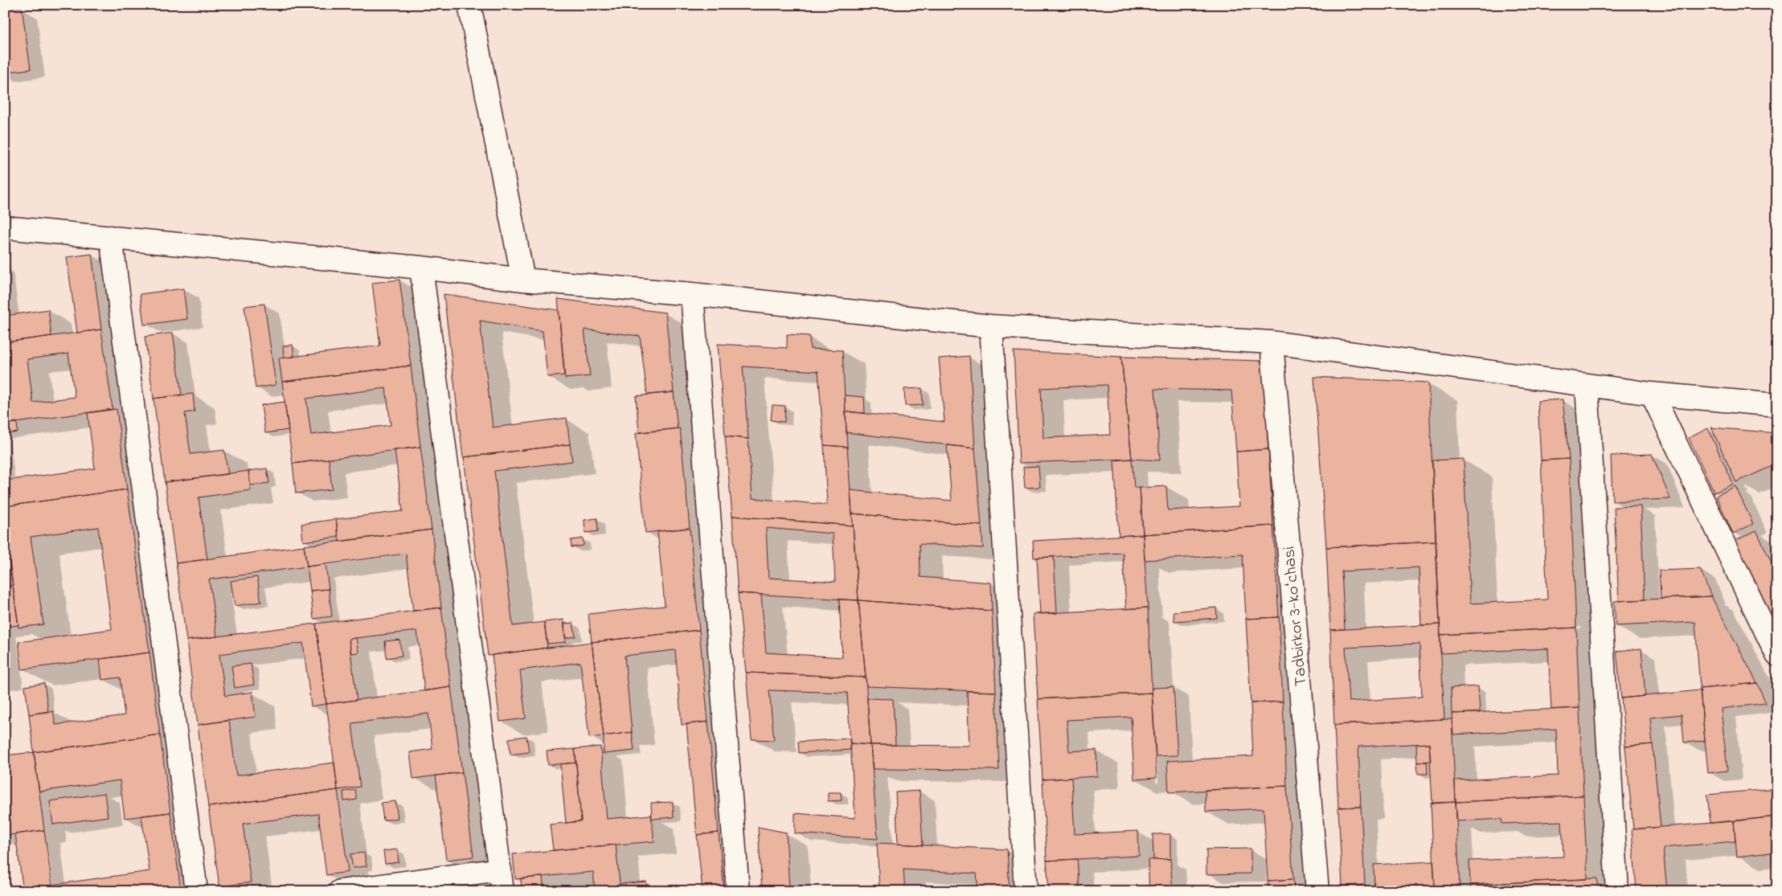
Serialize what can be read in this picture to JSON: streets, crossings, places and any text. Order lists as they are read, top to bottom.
{
  "streets": {
    "street": ["Tadbirkor 3-koʻchasi"]
  }
}
